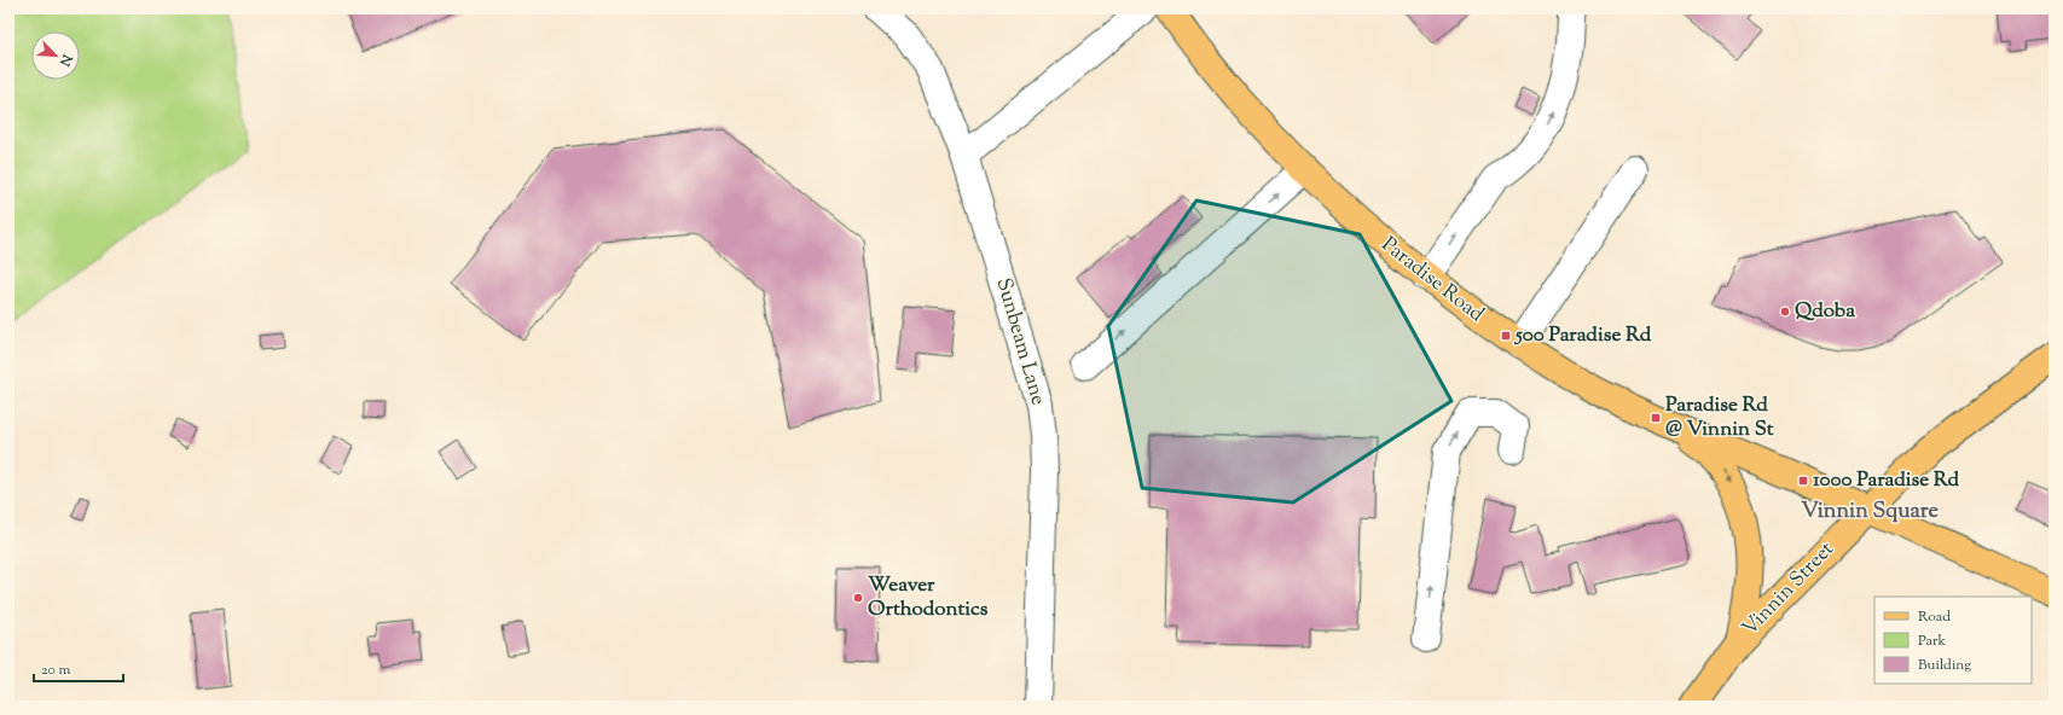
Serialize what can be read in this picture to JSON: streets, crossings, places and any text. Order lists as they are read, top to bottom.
{
  "streets": {
    "main road": ["Paradise Road", "Vinnin Street"],
    "street": ["Sunbeam Lane"]
  },
  "crossings": [
    ["Paradise Road", "Vinnin Street"]
  ],
  "districts": ["Vinnin Square"],
  "places": {
    "other": ["Qdoba", "Weaver Orthodontics"],
    "transit": ["500 Paradise Rd", "Paradise Rd @ Vinnin St", "1000 Paradise Rd"]
  },
  "legend": ["Road", "Park", "Building"],
  "scale_bar": "20 m",
  "north": "bottom right"
}
